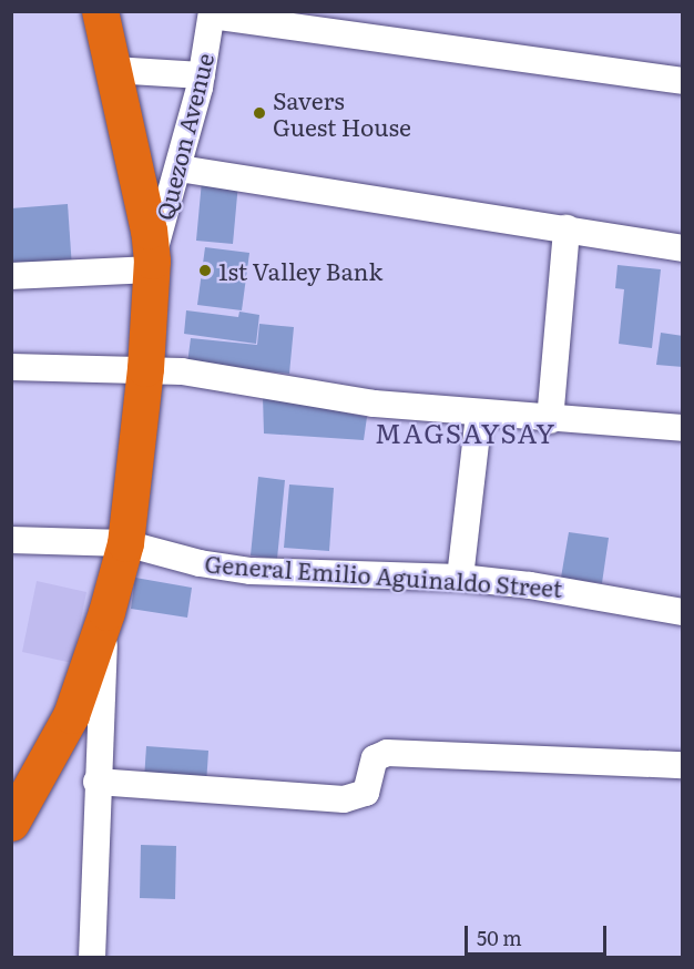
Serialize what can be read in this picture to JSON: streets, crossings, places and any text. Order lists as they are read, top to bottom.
{
  "streets": {
    "street": ["Quezon Avenue", "General Emilio Aguinaldo Street"]
  },
  "districts": ["MAGSAYSAY"],
  "places": ["Savers Guest House", "1st Valley Bank"],
  "scale_bar": "50 m"
}
